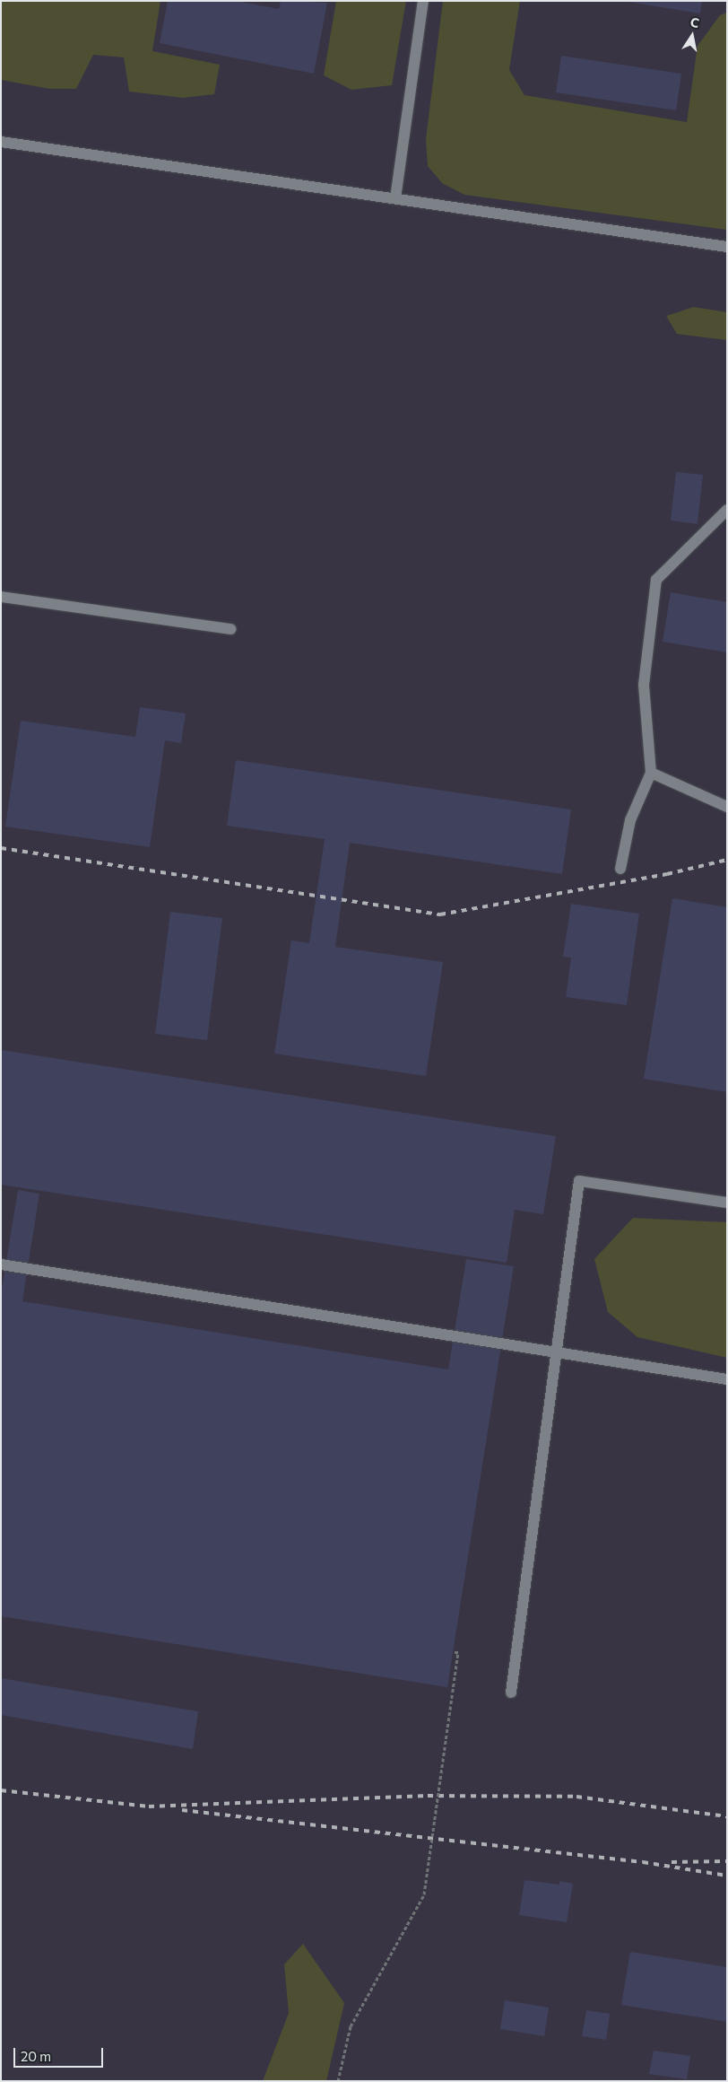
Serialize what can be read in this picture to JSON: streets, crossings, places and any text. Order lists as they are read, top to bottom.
{
  "scale_bar": "20 m",
  "north": "top"
}
